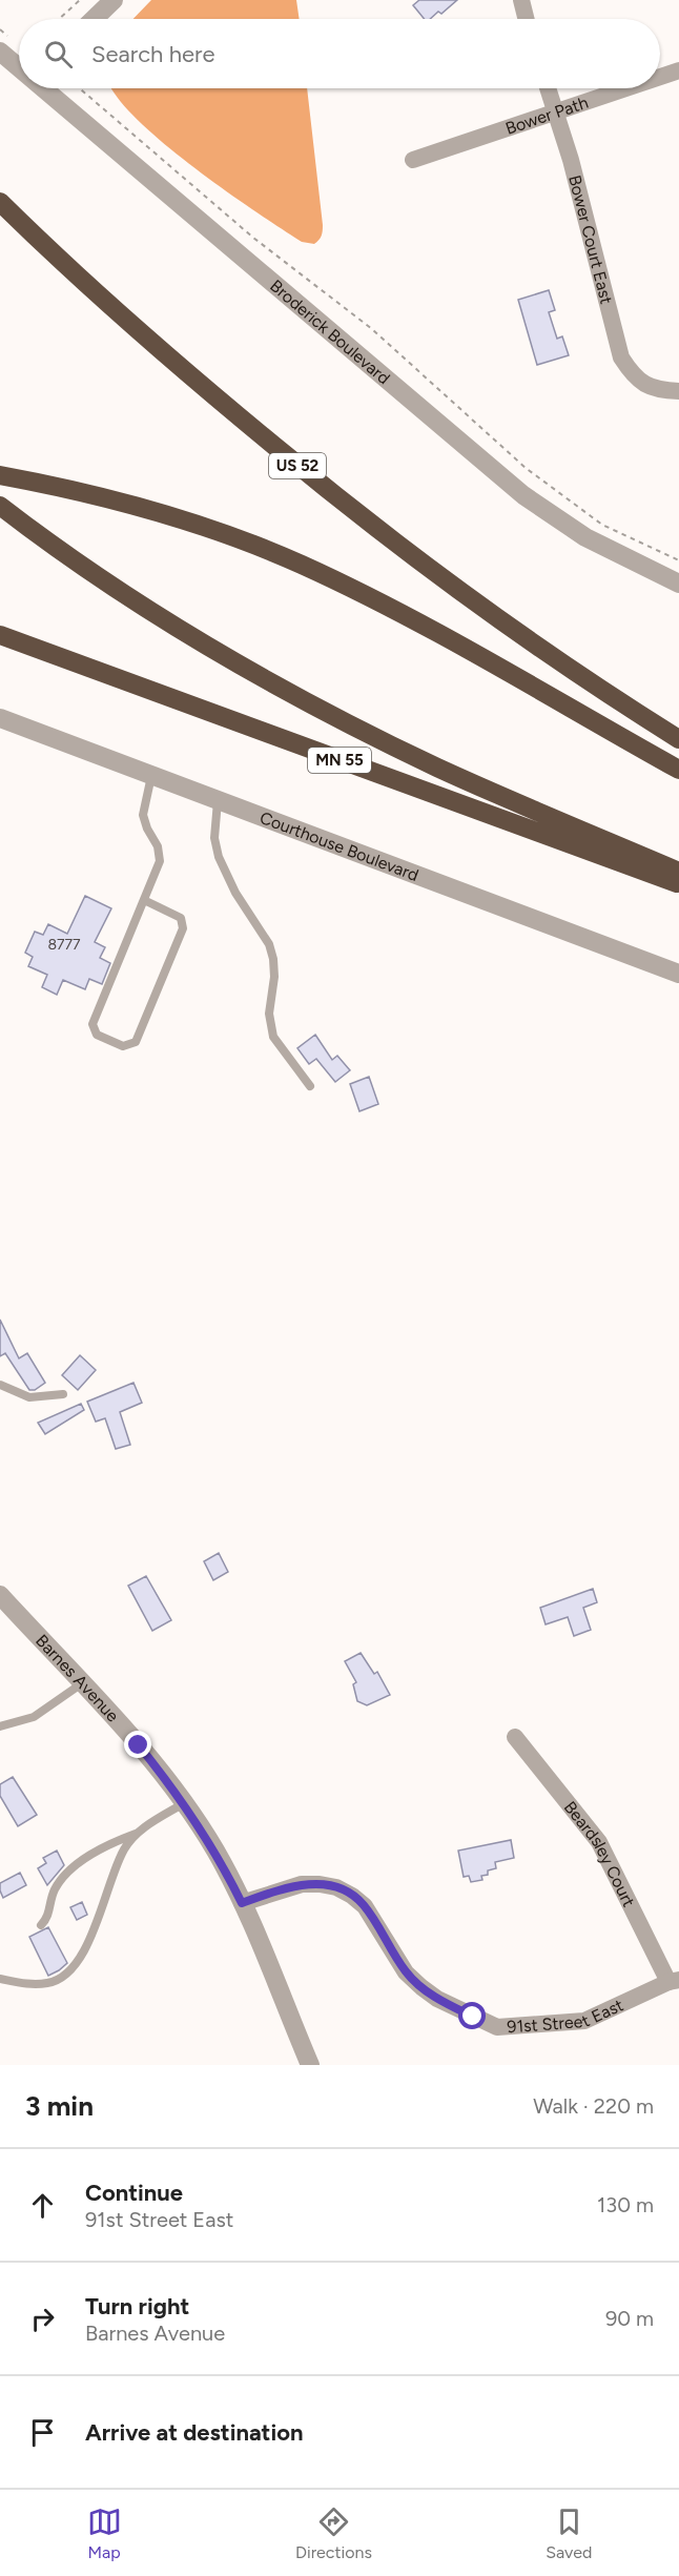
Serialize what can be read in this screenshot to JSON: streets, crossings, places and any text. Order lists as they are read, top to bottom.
{
  "streets": {
    "highway": ["US 52", "MN 55"],
    "street": [
      "Bower Path",
      "Bower Court East",
      "Broderick Boulevard",
      "Courthouse Boulevard",
      "Barnes Avenue",
      "Beardsley Court",
      "91st Street East"
    ]
  },
  "crossings": [
    ["Bower Path", "Bower Court East"],
    ["Barnes Avenue", "91st Street East"],
    ["Beardsley Court", "91st Street East"]
  ],
  "house_numbers": ["8777"],
  "page": {
    "search": "Search here",
    "heading": ["3 min", "Walk · 220 m"],
    "list": [
      ["Continue", "91st Street East", "130 m"],
      ["Turn right", "Barnes Avenue", "90 m"],
      "Arrive at destination"
    ],
    "nav": ["Map", "Directions", "Saved"]
  }
}
